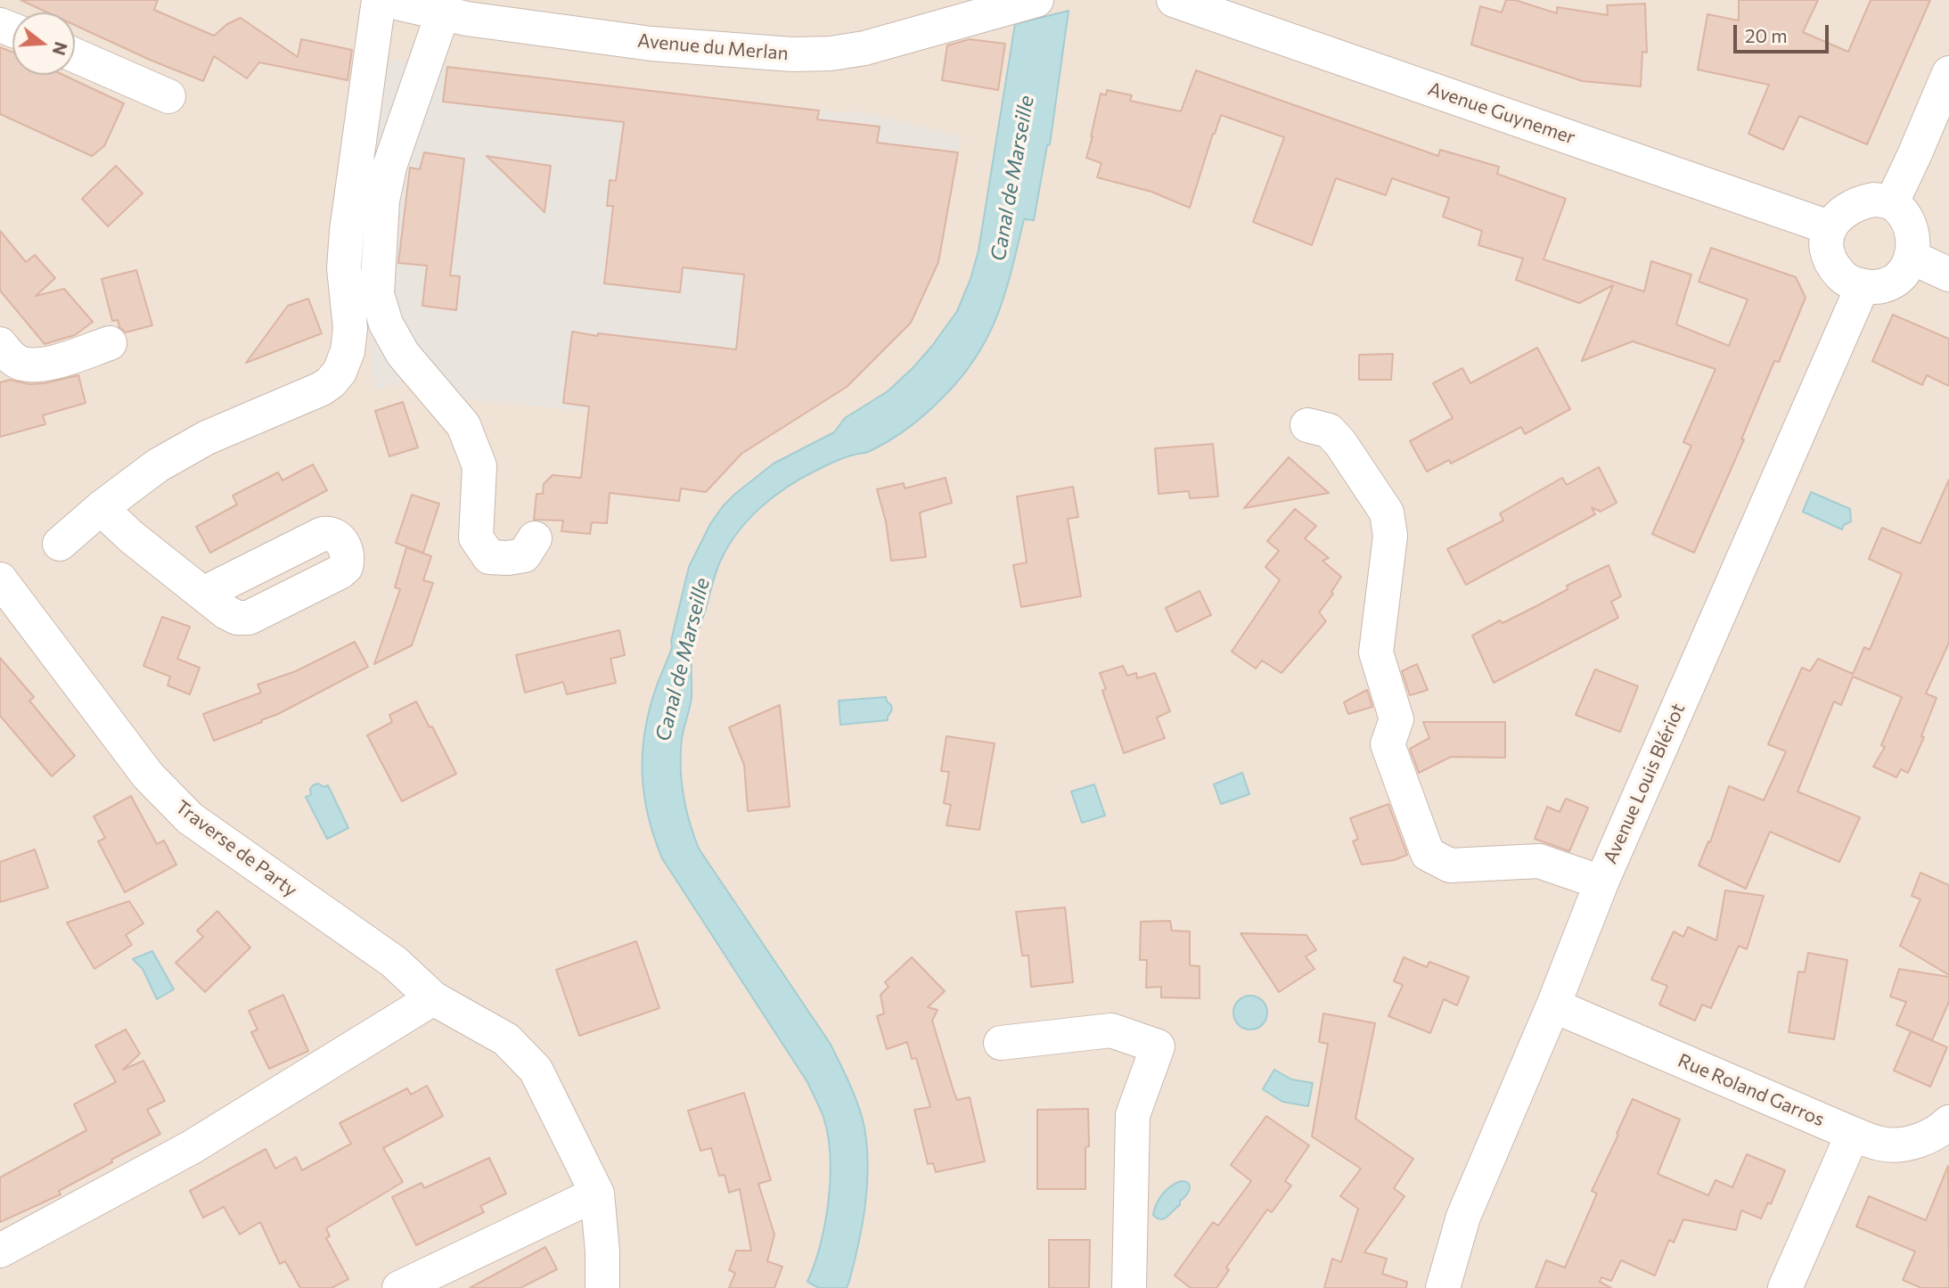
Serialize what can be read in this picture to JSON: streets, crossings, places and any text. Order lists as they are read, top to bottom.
{
  "streets": {
    "street": [
      "Avenue du Merlan",
      "Avenue Guynemer",
      "Avenue Louis Blériot",
      "Traverse de Party",
      "Rue Roland Garros"
    ]
  },
  "crossings": [
    ["Avenue Guynemer", "Avenue Louis Blériot"],
    ["Avenue Louis Blériot", "Rue Roland Garros"]
  ],
  "water": ["Canal de Marseille"],
  "scale_bar": "20 m",
  "north": "right"
}
